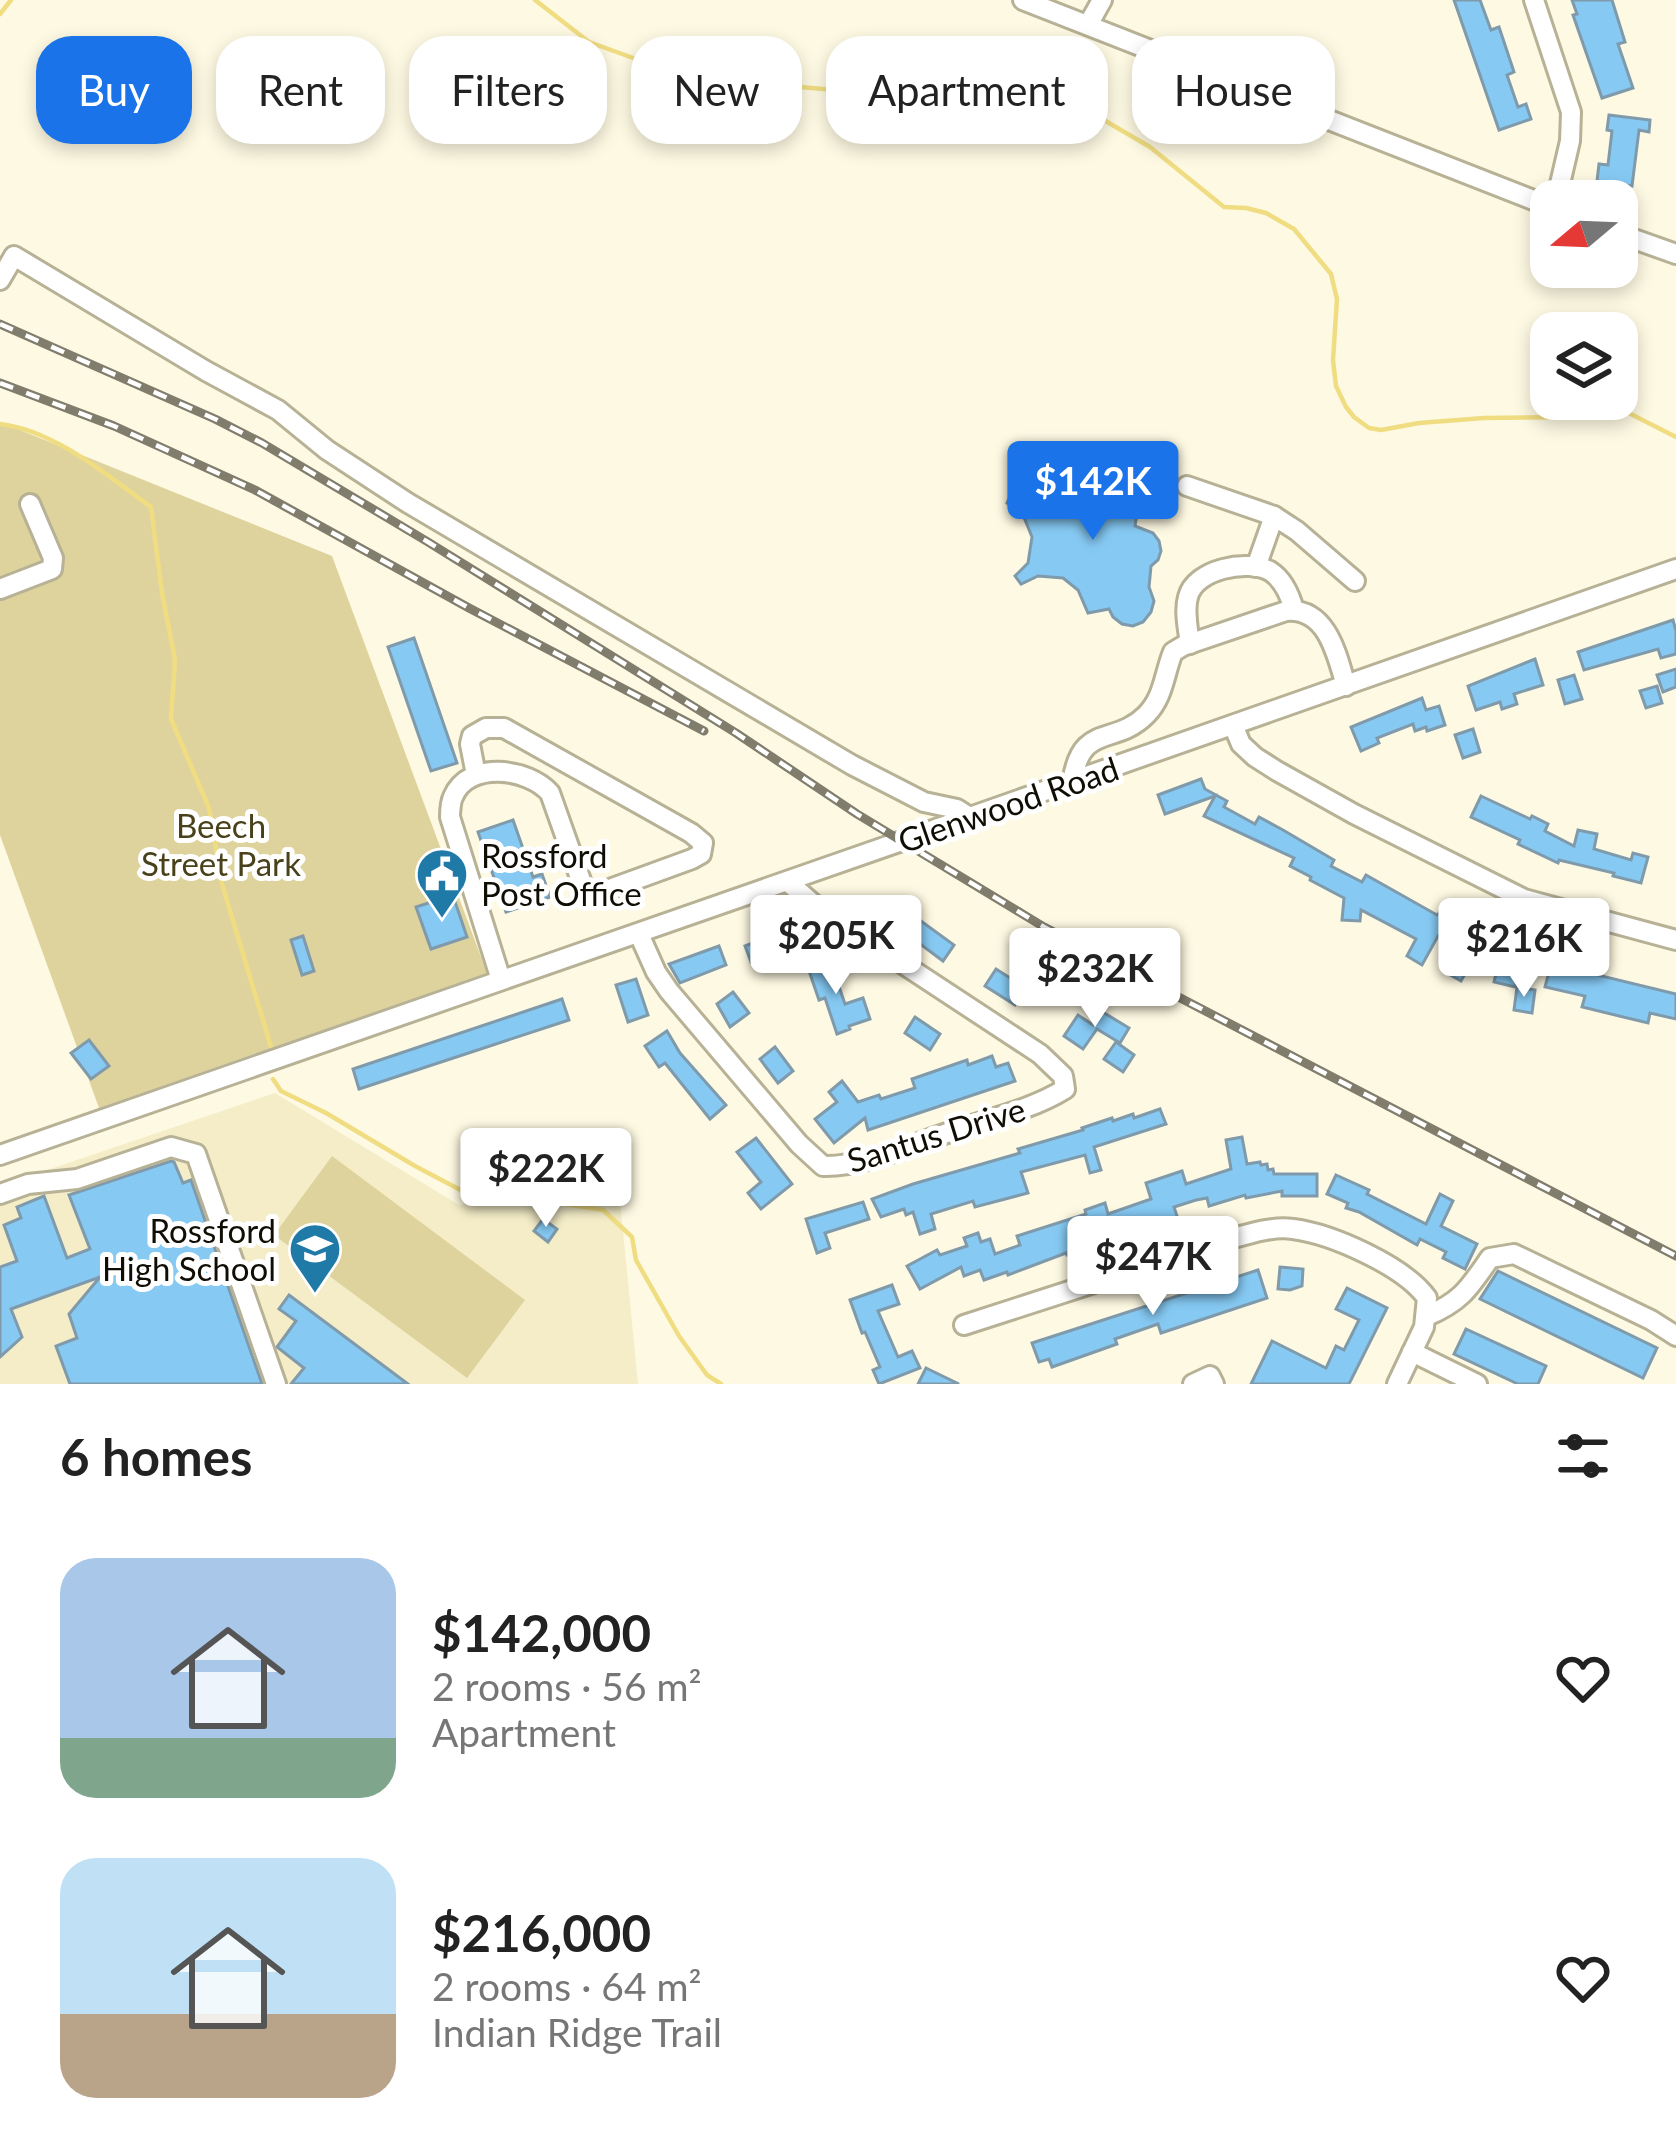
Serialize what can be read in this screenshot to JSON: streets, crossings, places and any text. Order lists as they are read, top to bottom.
{
  "streets": {
    "street": ["Glenwood Road", "Santus Drive"]
  },
  "crossings": [
    ["Glenwood Road", "Santus Drive"]
  ],
  "parks": ["Beech Street Park"],
  "places": {
    "public building": ["Rossford Post Office"],
    "school or university": ["Rossford High School"]
  },
  "north": "left",
  "page": {
    "chip": [
      "Buy",
      "Rent",
      "Filters",
      "New",
      "Apartment",
      "House"
    ],
    "price": [
      "$142K",
      "$205K",
      "$216K",
      "$232K",
      "$222K",
      "$247K"
    ],
    "heading": "6 homes",
    "list": [
      {
        "name": "$142,000",
        "note": "2 rooms · 56 m² · Apartment"
      },
      {
        "name": "$216,000",
        "note": "2 rooms · 64 m² · Indian Ridge Trail"
      }
    ]
  }
}
